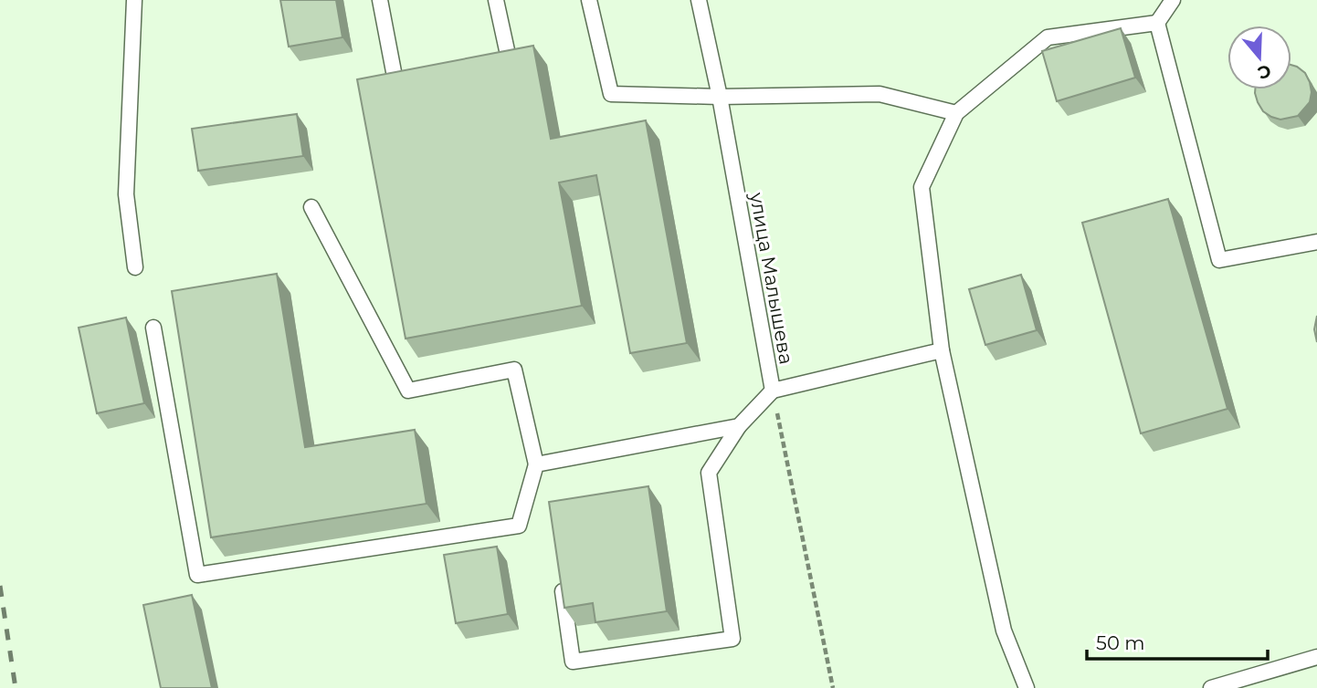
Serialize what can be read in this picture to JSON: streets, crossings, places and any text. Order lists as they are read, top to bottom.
{
  "streets": {
    "lane": ["улица Малышева"]
  },
  "scale_bar": "50 m",
  "north": "bottom"
}
